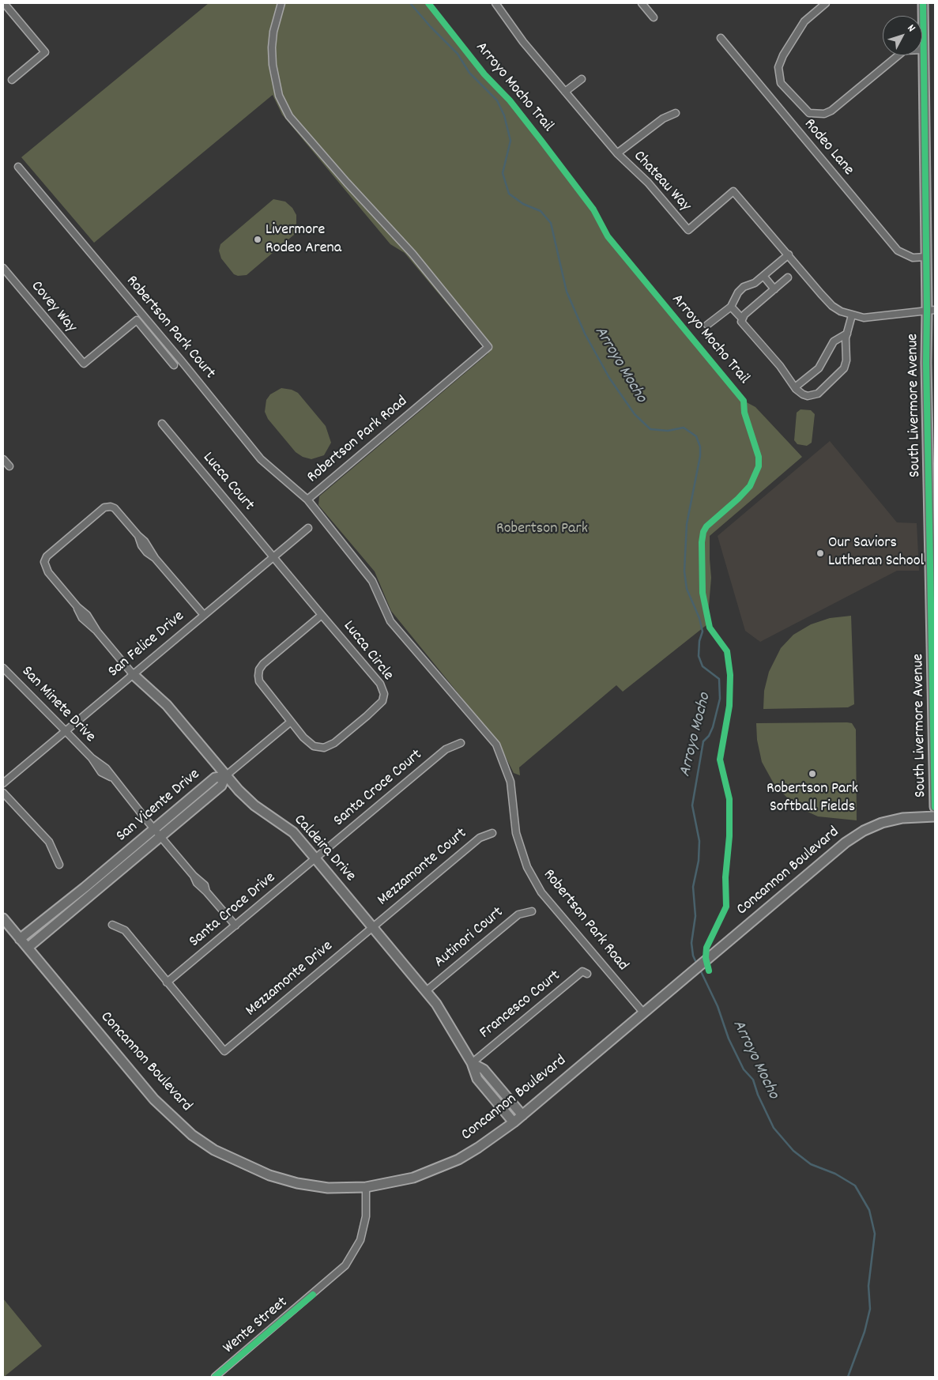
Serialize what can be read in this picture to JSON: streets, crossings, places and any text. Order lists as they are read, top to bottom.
{
  "streets": {
    "main road": [
      "South Livermore Avenue",
      "San Vicente Drive",
      "Caldeira Drive",
      "Concannon Boulevard"
    ],
    "street": [
      "Rodeo Lane",
      "Chateau Way",
      "Covey Way",
      "Robertson Park Court",
      "Robertson Park Road",
      "Lucca Court",
      "San Felice Drive",
      "Lucca Circle",
      "San Minete Drive",
      "Santa Croce Court",
      "Mezzamonte Court",
      "Santa Croce Drive",
      "Autinori Court",
      "Mezzamonte Drive",
      "Francesco Court",
      "Wente Street"
    ],
    "cycle path": ["Arroyo Mocho Trail"]
  },
  "crossings": [
    ["Rodeo Lane", "South Livermore Avenue"],
    ["Chateau Way", "South Livermore Avenue"],
    ["Robertson Park Court", "Robertson Park Road"],
    ["Robertson Park Road", "Concannon Boulevard"],
    ["Lucca Court", "San Felice Drive"],
    ["Lucca Court", "Lucca Circle"],
    ["San Felice Drive", "Lucca Circle"],
    ["San Felice Drive", "San Minete Drive"],
    ["San Felice Drive", "Caldeira Drive"],
    ["San Minete Drive", "San Vicente Drive"],
    ["San Minete Drive", "Santa Croce Drive"],
    ["Santa Croce Court", "Caldeira Drive"],
    ["Santa Croce Court", "Santa Croce Drive"],
    ["San Vicente Drive", "Caldeira Drive"],
    ["San Vicente Drive", "Concannon Boulevard"],
    ["Caldeira Drive", "Mezzamonte Court"],
    ["Caldeira Drive", "Concannon Boulevard"],
    ["Caldeira Drive", "Santa Croce Drive"],
    ["Caldeira Drive", "Autinori Court"],
    ["Caldeira Drive", "Mezzamonte Drive"],
    ["Caldeira Drive", "Francesco Court"],
    ["Mezzamonte Court", "Mezzamonte Drive"],
    ["Concannon Boulevard", "Wente Street"],
    ["Santa Croce Drive", "Mezzamonte Drive"]
  ],
  "water": ["Arroyo Mocho"],
  "parks": ["Robertson Park"],
  "places": ["Livermore Rodeo Arena", "Our Saviors Lutheran School", "Robertson Park Softball Fields"],
  "north": "top right"
}
